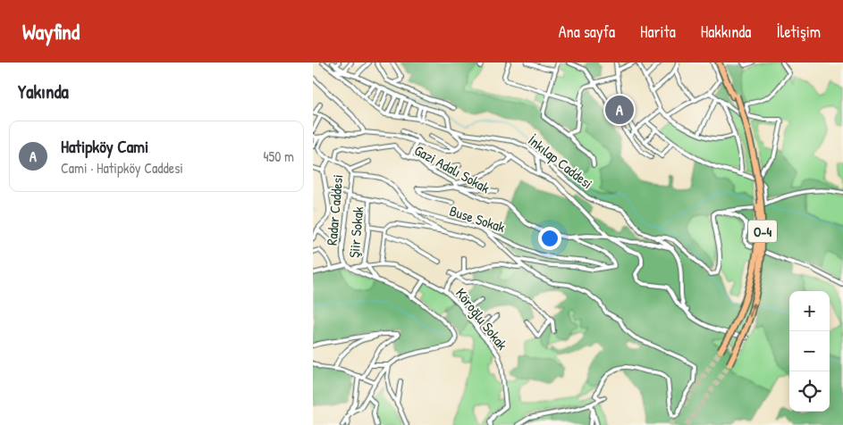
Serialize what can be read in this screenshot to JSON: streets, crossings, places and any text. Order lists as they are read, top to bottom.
{
  "streets": {
    "highway": ["O-4"],
    "street": [
      "İnkılap Caddesi",
      "Gazi Adalı Sokak",
      "Radar Caddesi",
      "Buse Sokak",
      "Şiir Sokak",
      "Köroğlu Sokak"
    ]
  },
  "crossings": [
    ["Gazi Adalı Sokak", "Radar Caddesi"],
    ["Gazi Adalı Sokak", "Buse Sokak"],
    ["Radar Caddesi", "Buse Sokak"],
    ["Radar Caddesi", "Köroğlu Sokak"],
    ["Şiir Sokak", "Köroğlu Sokak"]
  ],
  "page": {
    "header": "Wayfind",
    "nav": [
      "Ana sayfa",
      "Harita",
      "Hakkında",
      "İletişim"
    ],
    "heading": "Yakında",
    "pins": "A",
    "list": [
      {
        "mark": "A",
        "name": "Hatipköy Cami",
        "note": "Cami · Hatipköy Caddesi",
        "value": "450 m"
      }
    ],
    "map_buttons": ["+", "−"]
  }
}
